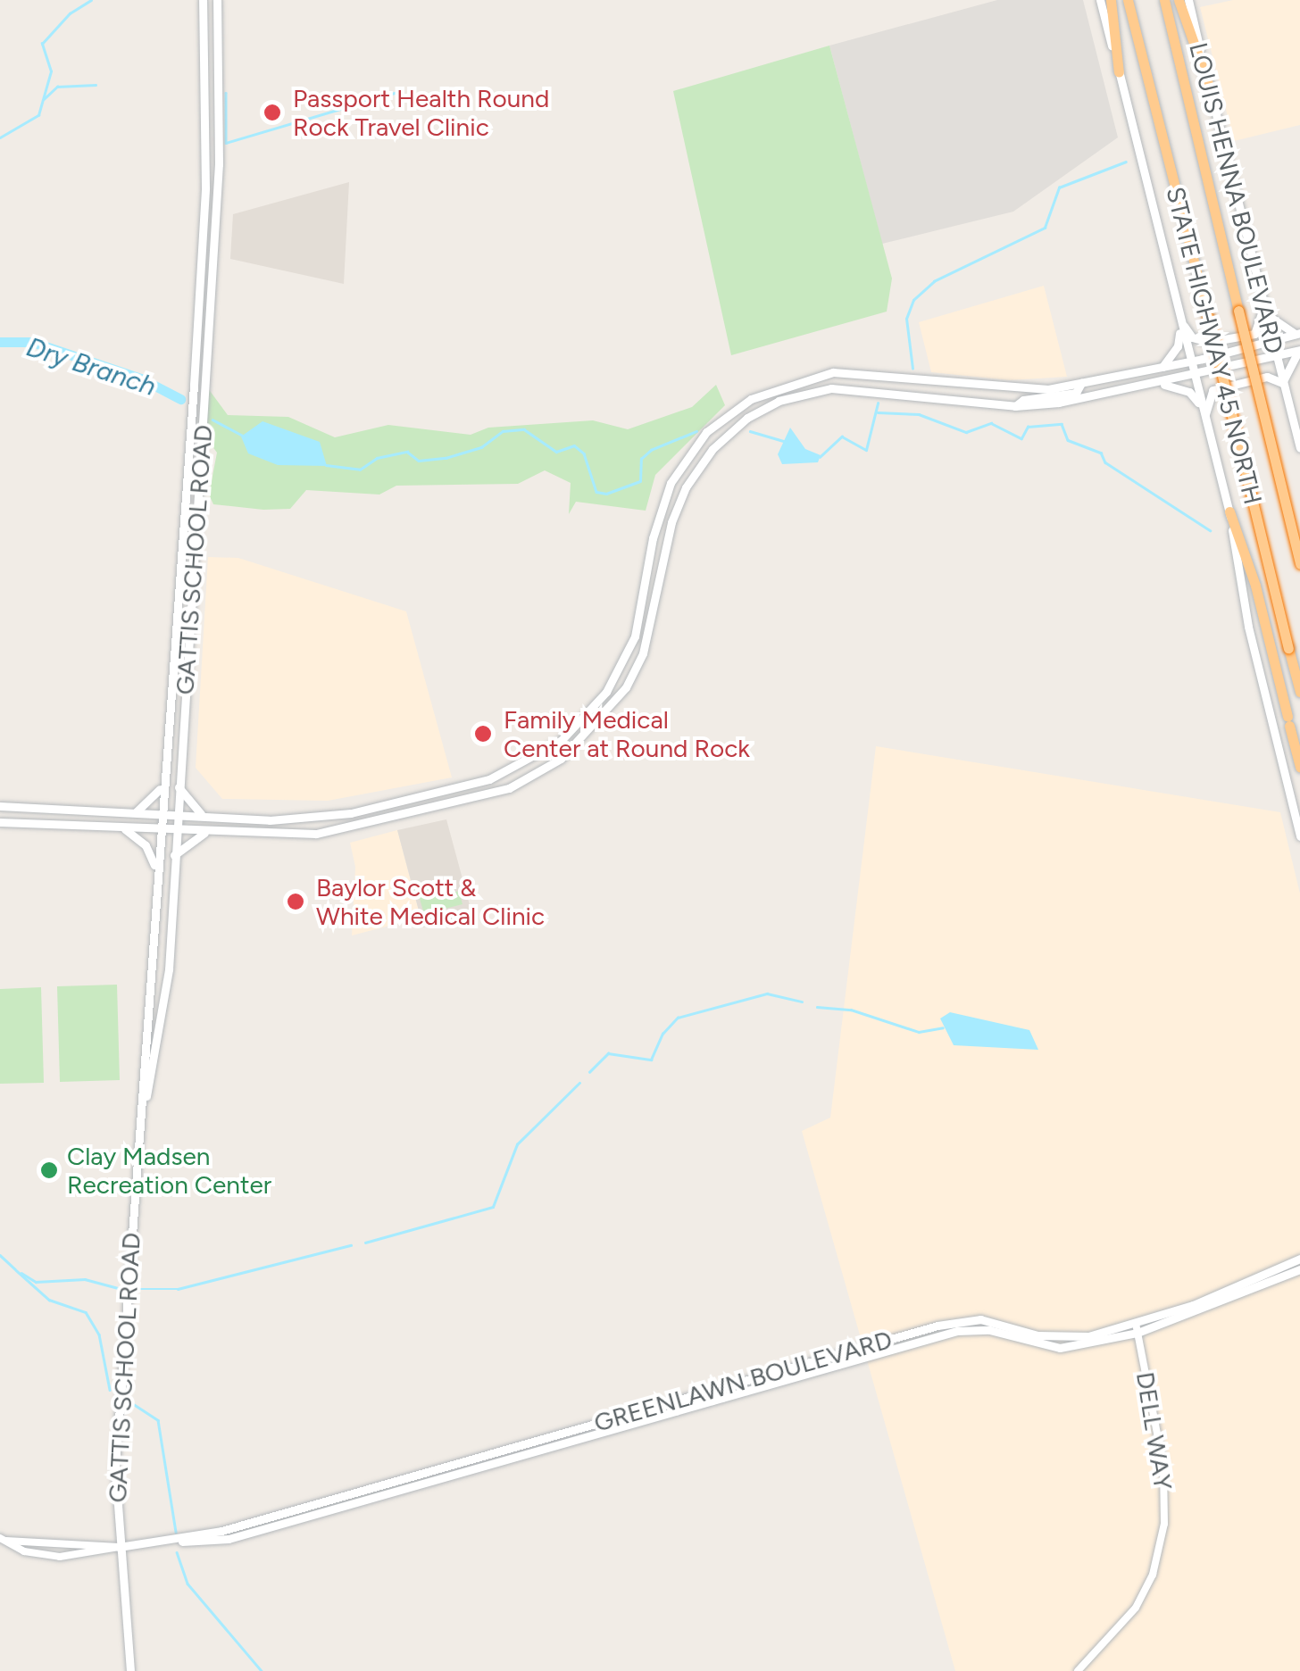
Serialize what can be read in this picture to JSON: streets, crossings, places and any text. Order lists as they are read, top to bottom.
{
  "streets": {
    "highway": ["STATE HIGHWAY 45 NORTH"],
    "main road": ["LOUIS HENNA BOULEVARD", "GATTIS SCHOOL ROAD", "GREENLAWN BOULEVARD"],
    "street": ["DELL WAY"]
  },
  "crossings": [
    ["GATTIS SCHOOL ROAD", "GREENLAWN BOULEVARD"],
    ["GREENLAWN BOULEVARD", "DELL WAY"]
  ],
  "water": ["Dry Branch"],
  "places": [
    "Passport Health Round Rock Travel Clinic",
    "Family Medical Center at Round Rock",
    "Baylor Scott & White Medical Clinic",
    "Clay Madsen Recreation Center"
  ]
}
